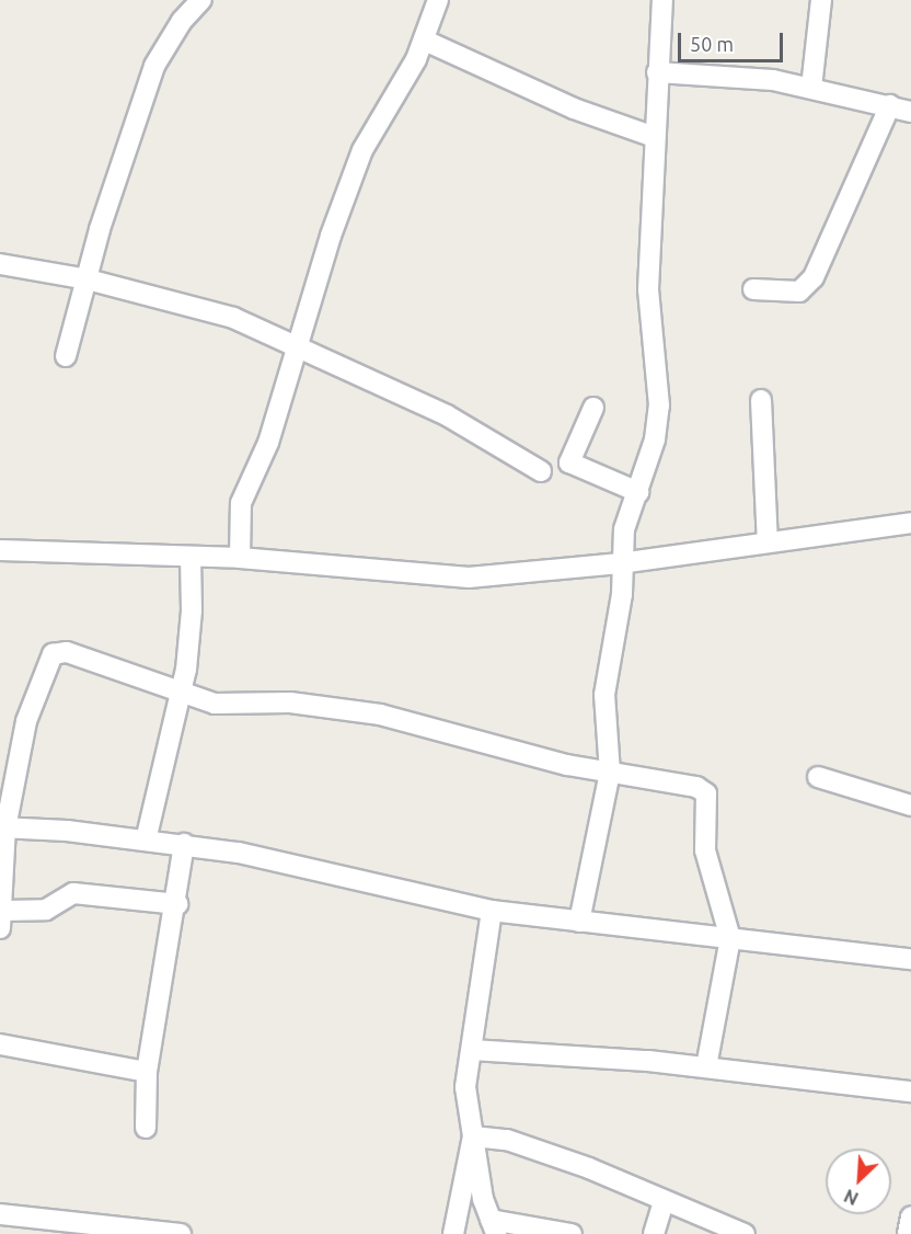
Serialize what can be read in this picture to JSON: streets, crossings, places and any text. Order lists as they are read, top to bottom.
{
  "scale_bar": "50 m",
  "north": "bottom left"
}
